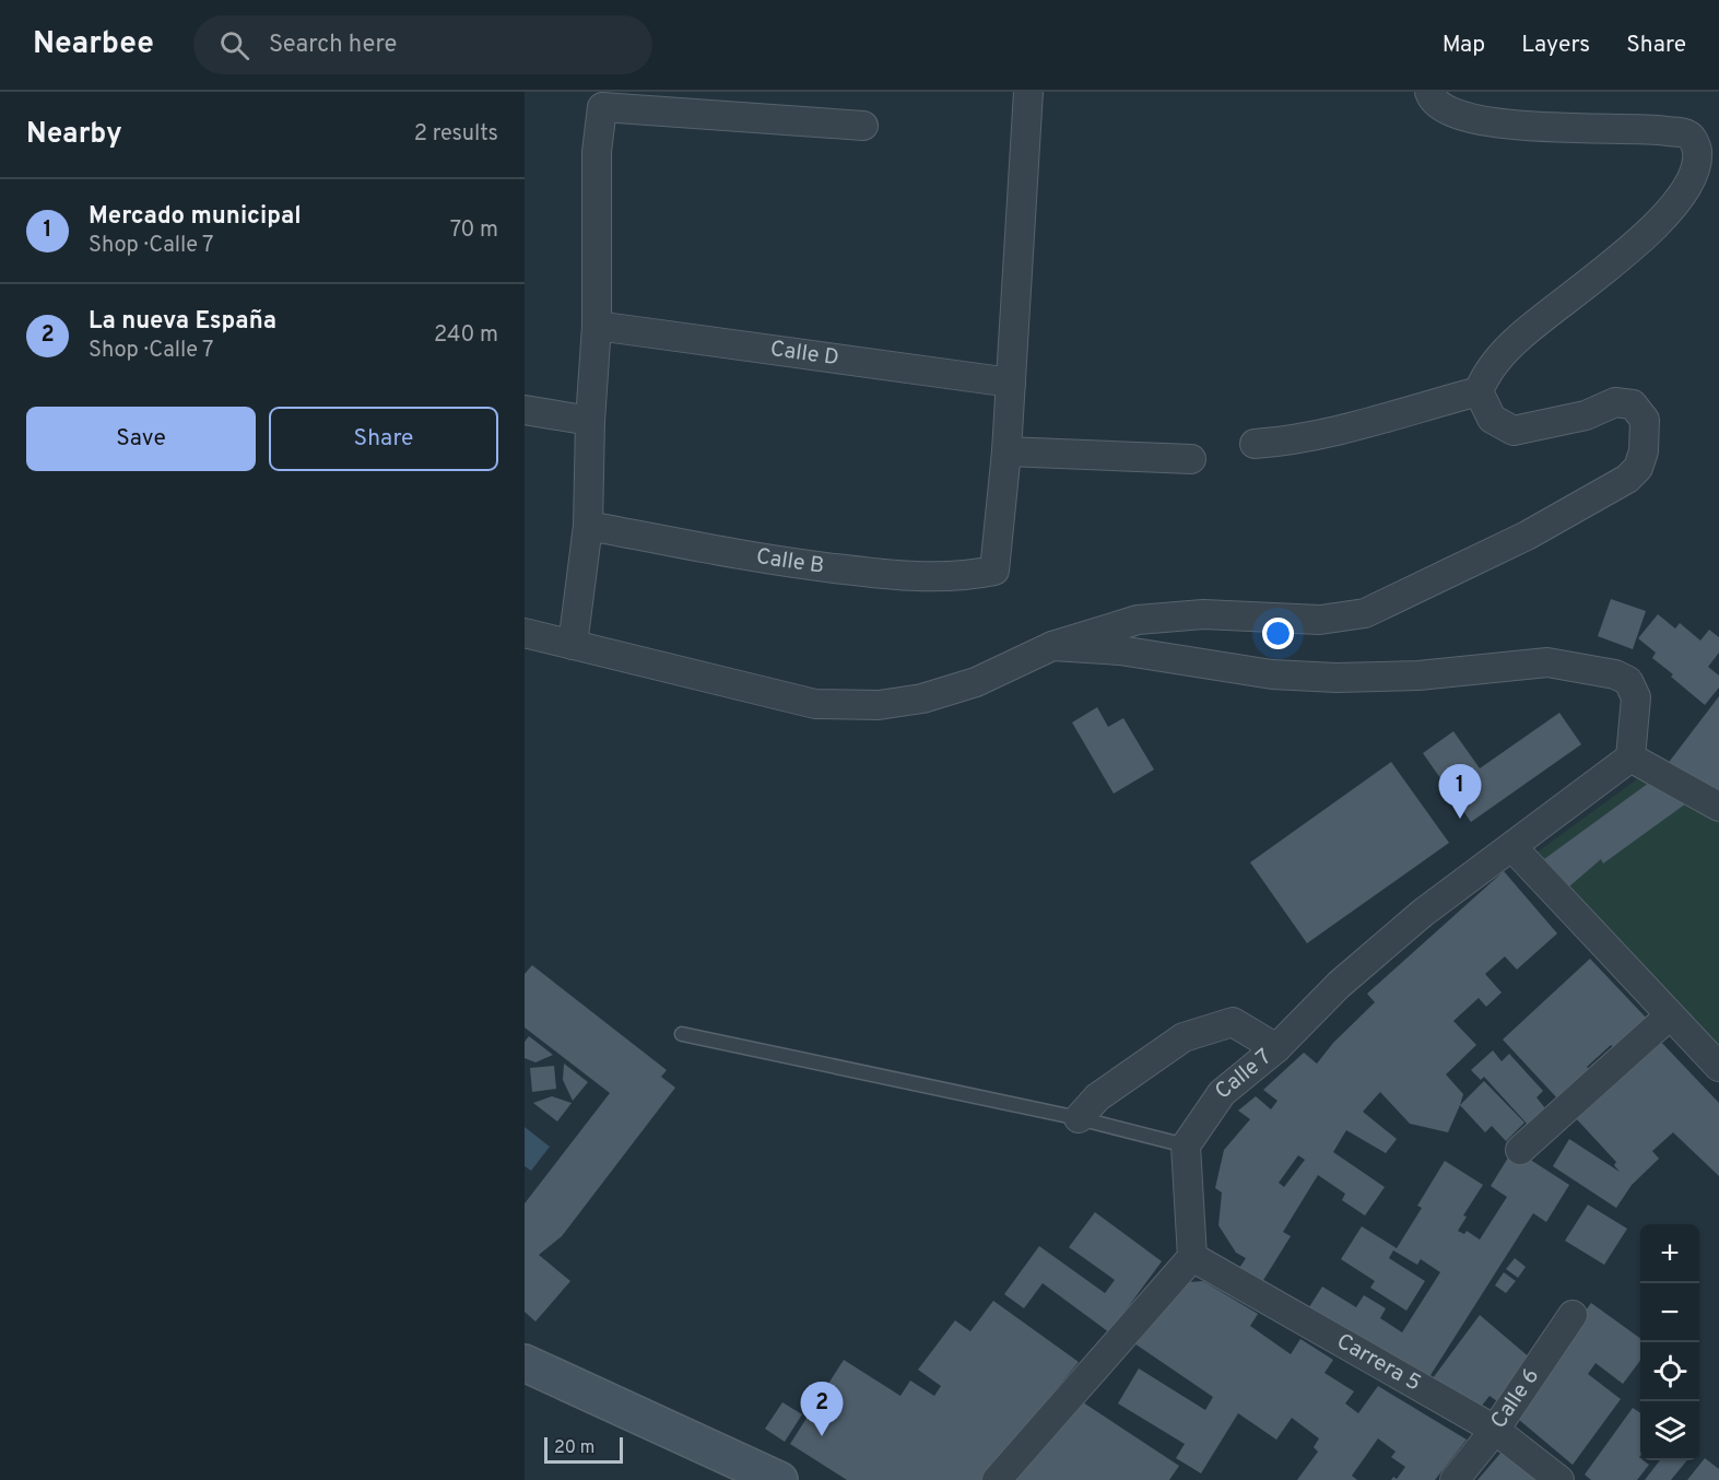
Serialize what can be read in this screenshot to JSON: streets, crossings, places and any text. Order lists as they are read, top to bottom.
{
  "streets": {
    "street": [
      "Calle D",
      "Calle B",
      "Calle 7",
      "Carrera 5",
      "Calle 6"
    ]
  },
  "crossings": [
    ["Carrera 5", "Calle 6"]
  ],
  "scale_bar": "20 m",
  "page": {
    "header": "Nearbee",
    "search": "Search here",
    "nav": ["Map", "Layers", "Share"],
    "heading": ["Nearby", "2 results"],
    "list": [
      {
        "mark": "1",
        "name": "Mercado municipal",
        "note": "Shop · Calle 7",
        "value": "70 m"
      },
      {
        "mark": "2",
        "name": "La nueva España",
        "note": "Shop · Calle 7",
        "value": "240 m"
      }
    ],
    "buttons": ["Save", "Share"],
    "pins": ["1", "2"],
    "map_buttons": ["+", "−"],
    "scale": "20 m"
  }
}
